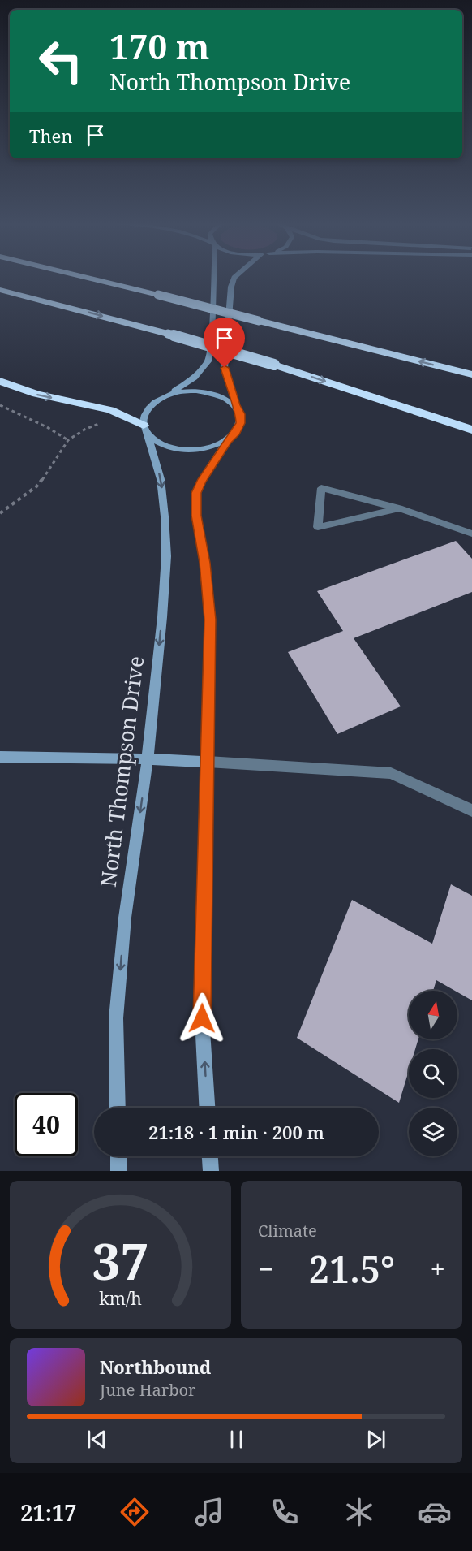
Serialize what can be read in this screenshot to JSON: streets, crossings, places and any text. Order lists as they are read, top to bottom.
{
  "streets": {
    "street": ["North Thompson Drive"]
  },
  "north": "top",
  "page": {
    "turn": ["170 m", "North Thompson Drive"],
    "then": "Then",
    "limit": "40",
    "trip": "21:18 · 1 min · 200 m",
    "tile": "Climate",
    "heat": ["−", "21.5°", "+"],
    "song": ["Northbound", "June Harbor"],
    "tabs": "21:17",
    "gauge": ["37", "km/h"]
  }
}
